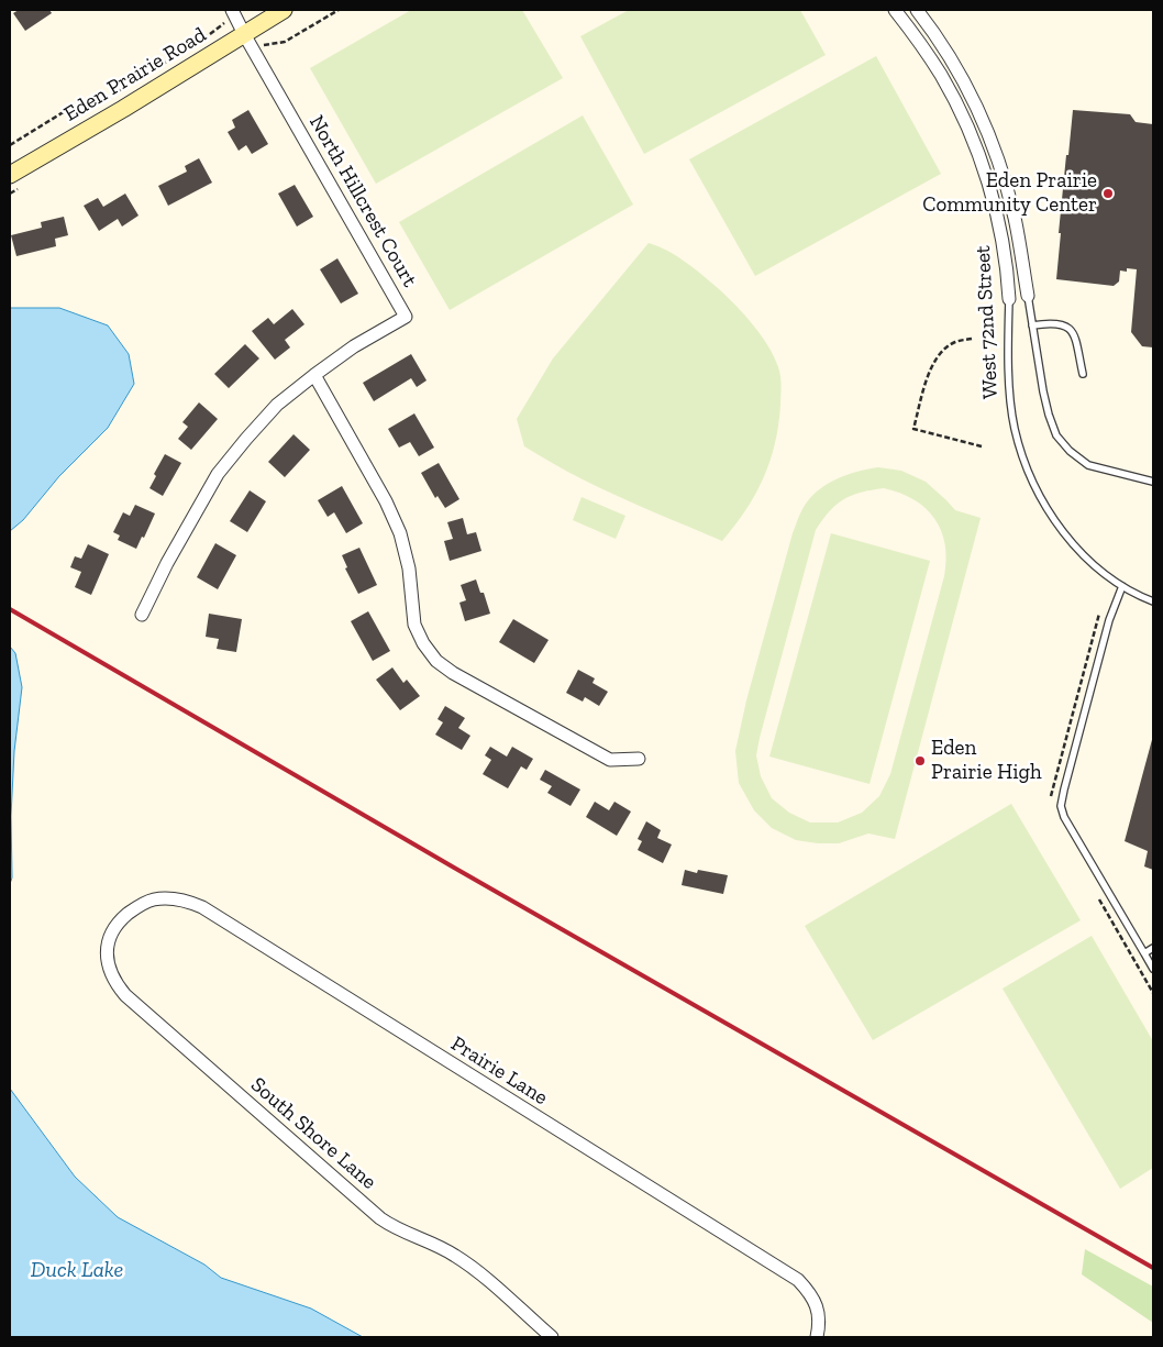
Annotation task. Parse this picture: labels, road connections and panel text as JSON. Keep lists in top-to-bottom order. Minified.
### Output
{"streets":{"main road":["Eden Prairie Road"],"street":["North Hillcrest Court","West 72nd Street","Prairie Lane","South Shore Lane"]},"crossings":[["Eden Prairie Road","North Hillcrest Court"],["Prairie Lane","South Shore Lane"]],"water":["Duck Lake"],"places":["Eden Prairie Community Center","Eden Prairie High"]}
